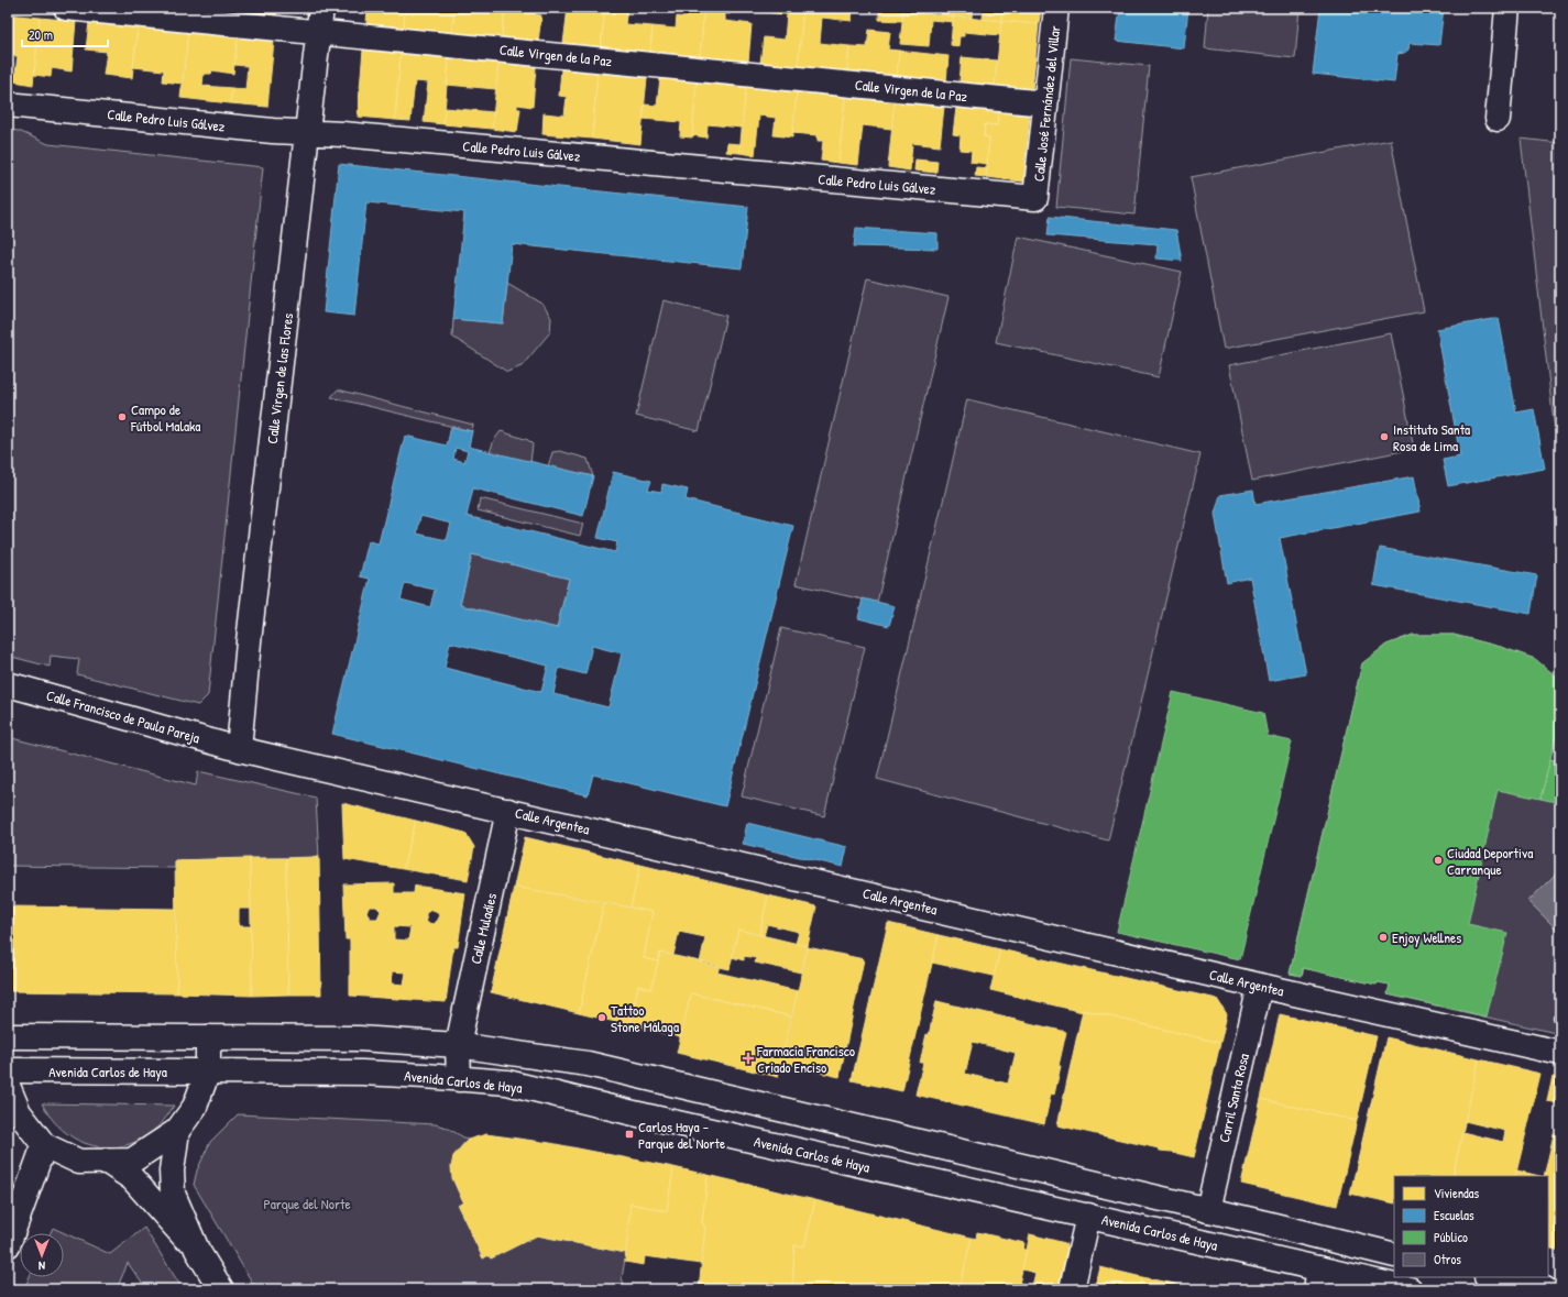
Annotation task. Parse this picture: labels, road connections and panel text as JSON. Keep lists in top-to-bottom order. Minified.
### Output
{"streets":{"street":["Calle Virgen de la Paz","Calle José Fernández del Villar","Calle Pedro Luis Gálvez","Calle Virgen de las Flores","Calle Francisco de Paula Pareja","Calle Argentea","Calle Muladíes","Avenida Carlos de Haya","Carril Santa Rosa"]},"crossings":[["Calle Virgen de la Paz","Calle José Fernández del Villar"],["Calle Virgen de la Paz","Calle Virgen de las Flores"],["Calle José Fernández del Villar","Calle Pedro Luis Gálvez"],["Calle Pedro Luis Gálvez","Calle Virgen de las Flores"],["Calle Virgen de las Flores","Calle Francisco de Paula Pareja"],["Calle Virgen de las Flores","Calle Argentea"],["Calle Francisco de Paula Pareja","Calle Argentea"],["Calle Argentea","Calle Muladíes"],["Calle Argentea","Carril Santa Rosa"],["Calle Muladíes","Avenida Carlos de Haya"]],"parks":["Parque del Norte"],"places":{"other":["Campo de Fútbol Malaka","Instituto Santa Rosa de Lima","Ciudad Deportiva Carranque","Enjoy Wellnes","Tattoo Stone Málaga"],"health":["Farmacia Francisco Criado Enciso"],"transit":["Carlos Haya - Parque del Norte"]},"legend":["Viviendas","Escuelas","Público","Otros"],"scale_bar":"20 m","north":"bottom"}
